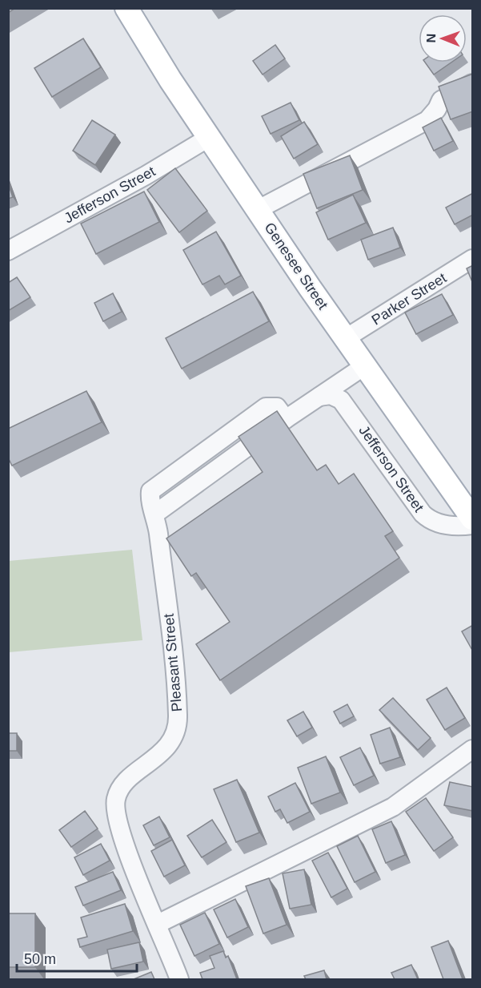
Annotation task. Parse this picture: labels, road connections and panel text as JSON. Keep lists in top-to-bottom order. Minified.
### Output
{"streets":{"main road":["Genesee Street"],"street":["Jefferson Street","Parker Street","Pleasant Street"]},"crossings":[["Jefferson Street","Genesee Street"],["Jefferson Street","Pleasant Street"],["Genesee Street","Parker Street"],["Genesee Street","Pleasant Street"]],"scale_bar":"50 m","north":"left"}
